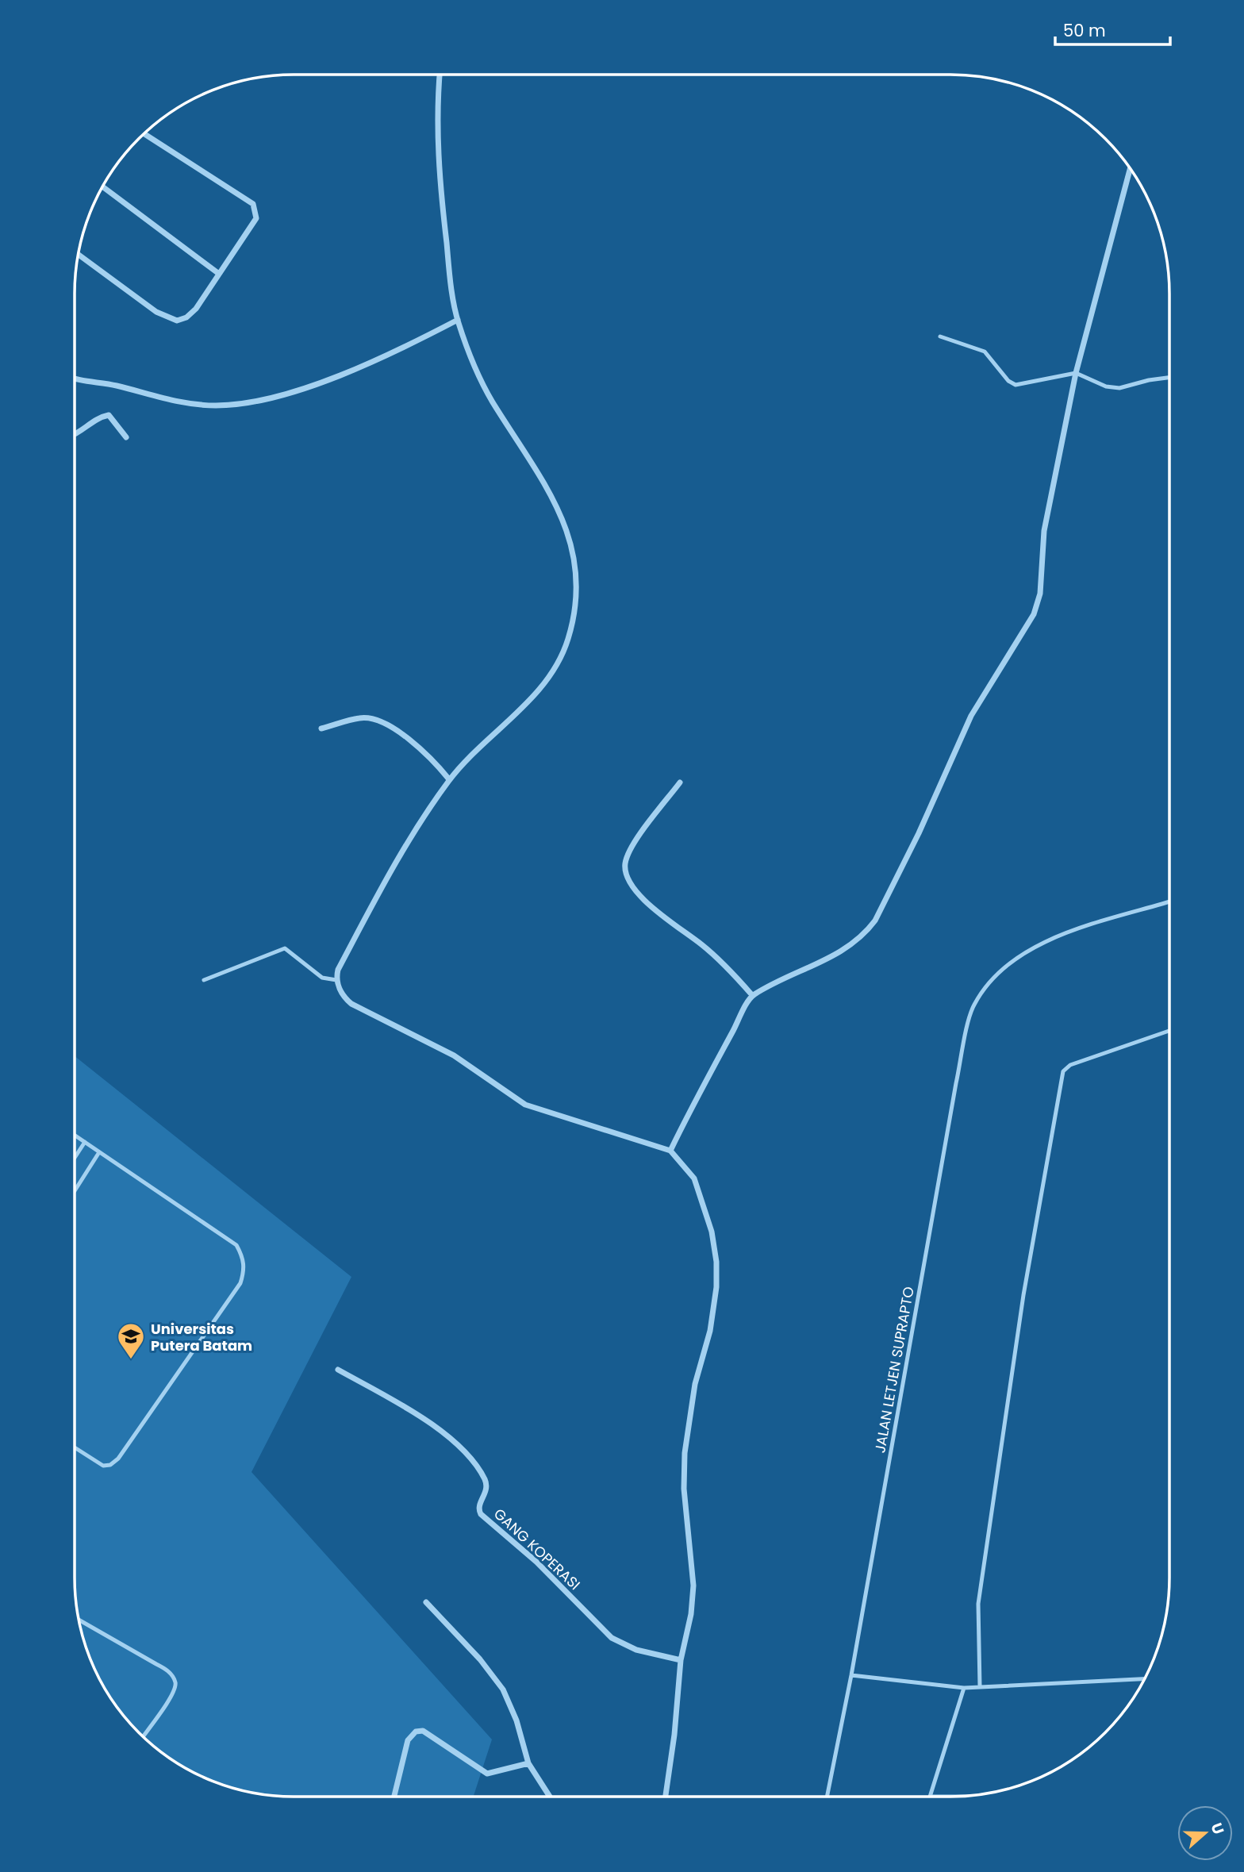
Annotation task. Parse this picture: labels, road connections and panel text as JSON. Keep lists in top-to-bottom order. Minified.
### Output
{"streets":{"street":["GANG KOPERASI"],"lane":["JALAN LETJEN SUPRAPTO"]},"places":{"school or university":["Universitas Putera Batam"]},"scale_bar":"50 m","north":"right"}
